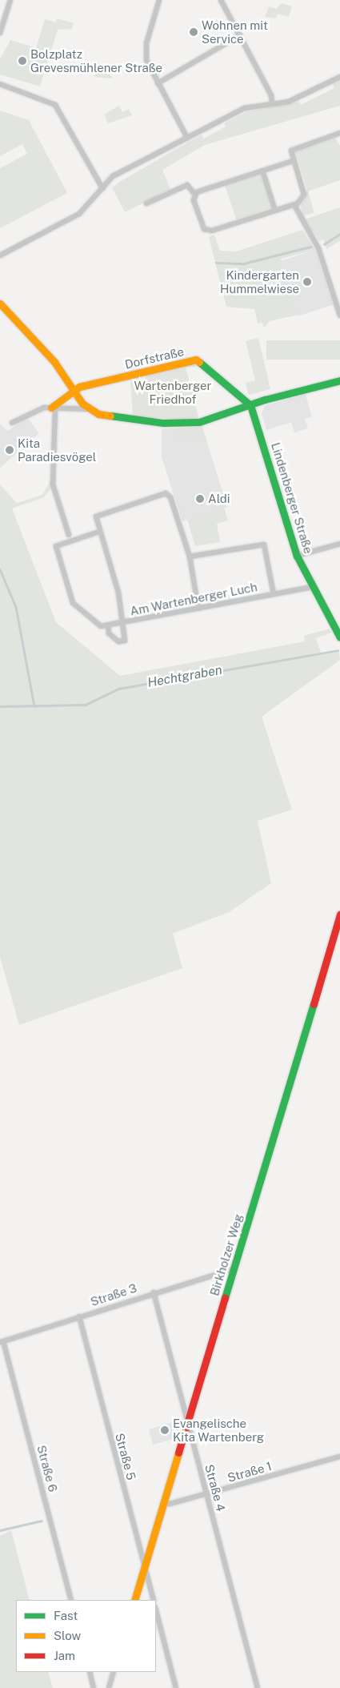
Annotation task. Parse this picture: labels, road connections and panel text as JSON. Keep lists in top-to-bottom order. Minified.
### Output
{"streets":{"street":["Dorfstraße","Lindenberger Straße","Am Wartenberger Luch","Birkholzer Weg","Straße 3","Straße 5","Straße 6","Straße 1","Straße 4"]},"crossings":[["Dorfstraße","Lindenberger Straße"],["Lindenberger Straße","Am Wartenberger Luch"],["Birkholzer Weg","Straße 3"],["Birkholzer Weg","Straße 5"],["Birkholzer Weg","Straße 1"],["Birkholzer Weg","Straße 4"],["Straße 3","Straße 5"],["Straße 3","Straße 6"],["Straße 3","Straße 4"],["Straße 1","Straße 4"]],"water":["Hechtgraben"],"parks":["Wartenberger Friedhof"],"places":["Wohnen mit Service","Bolzplatz Grevesmühlener Straße","Kindergarten Hummelwiese","Kita Paradiesvögel","Aldi","Evangelische Kita Wartenberg"],"legend":["Fast","Slow","Jam"]}
